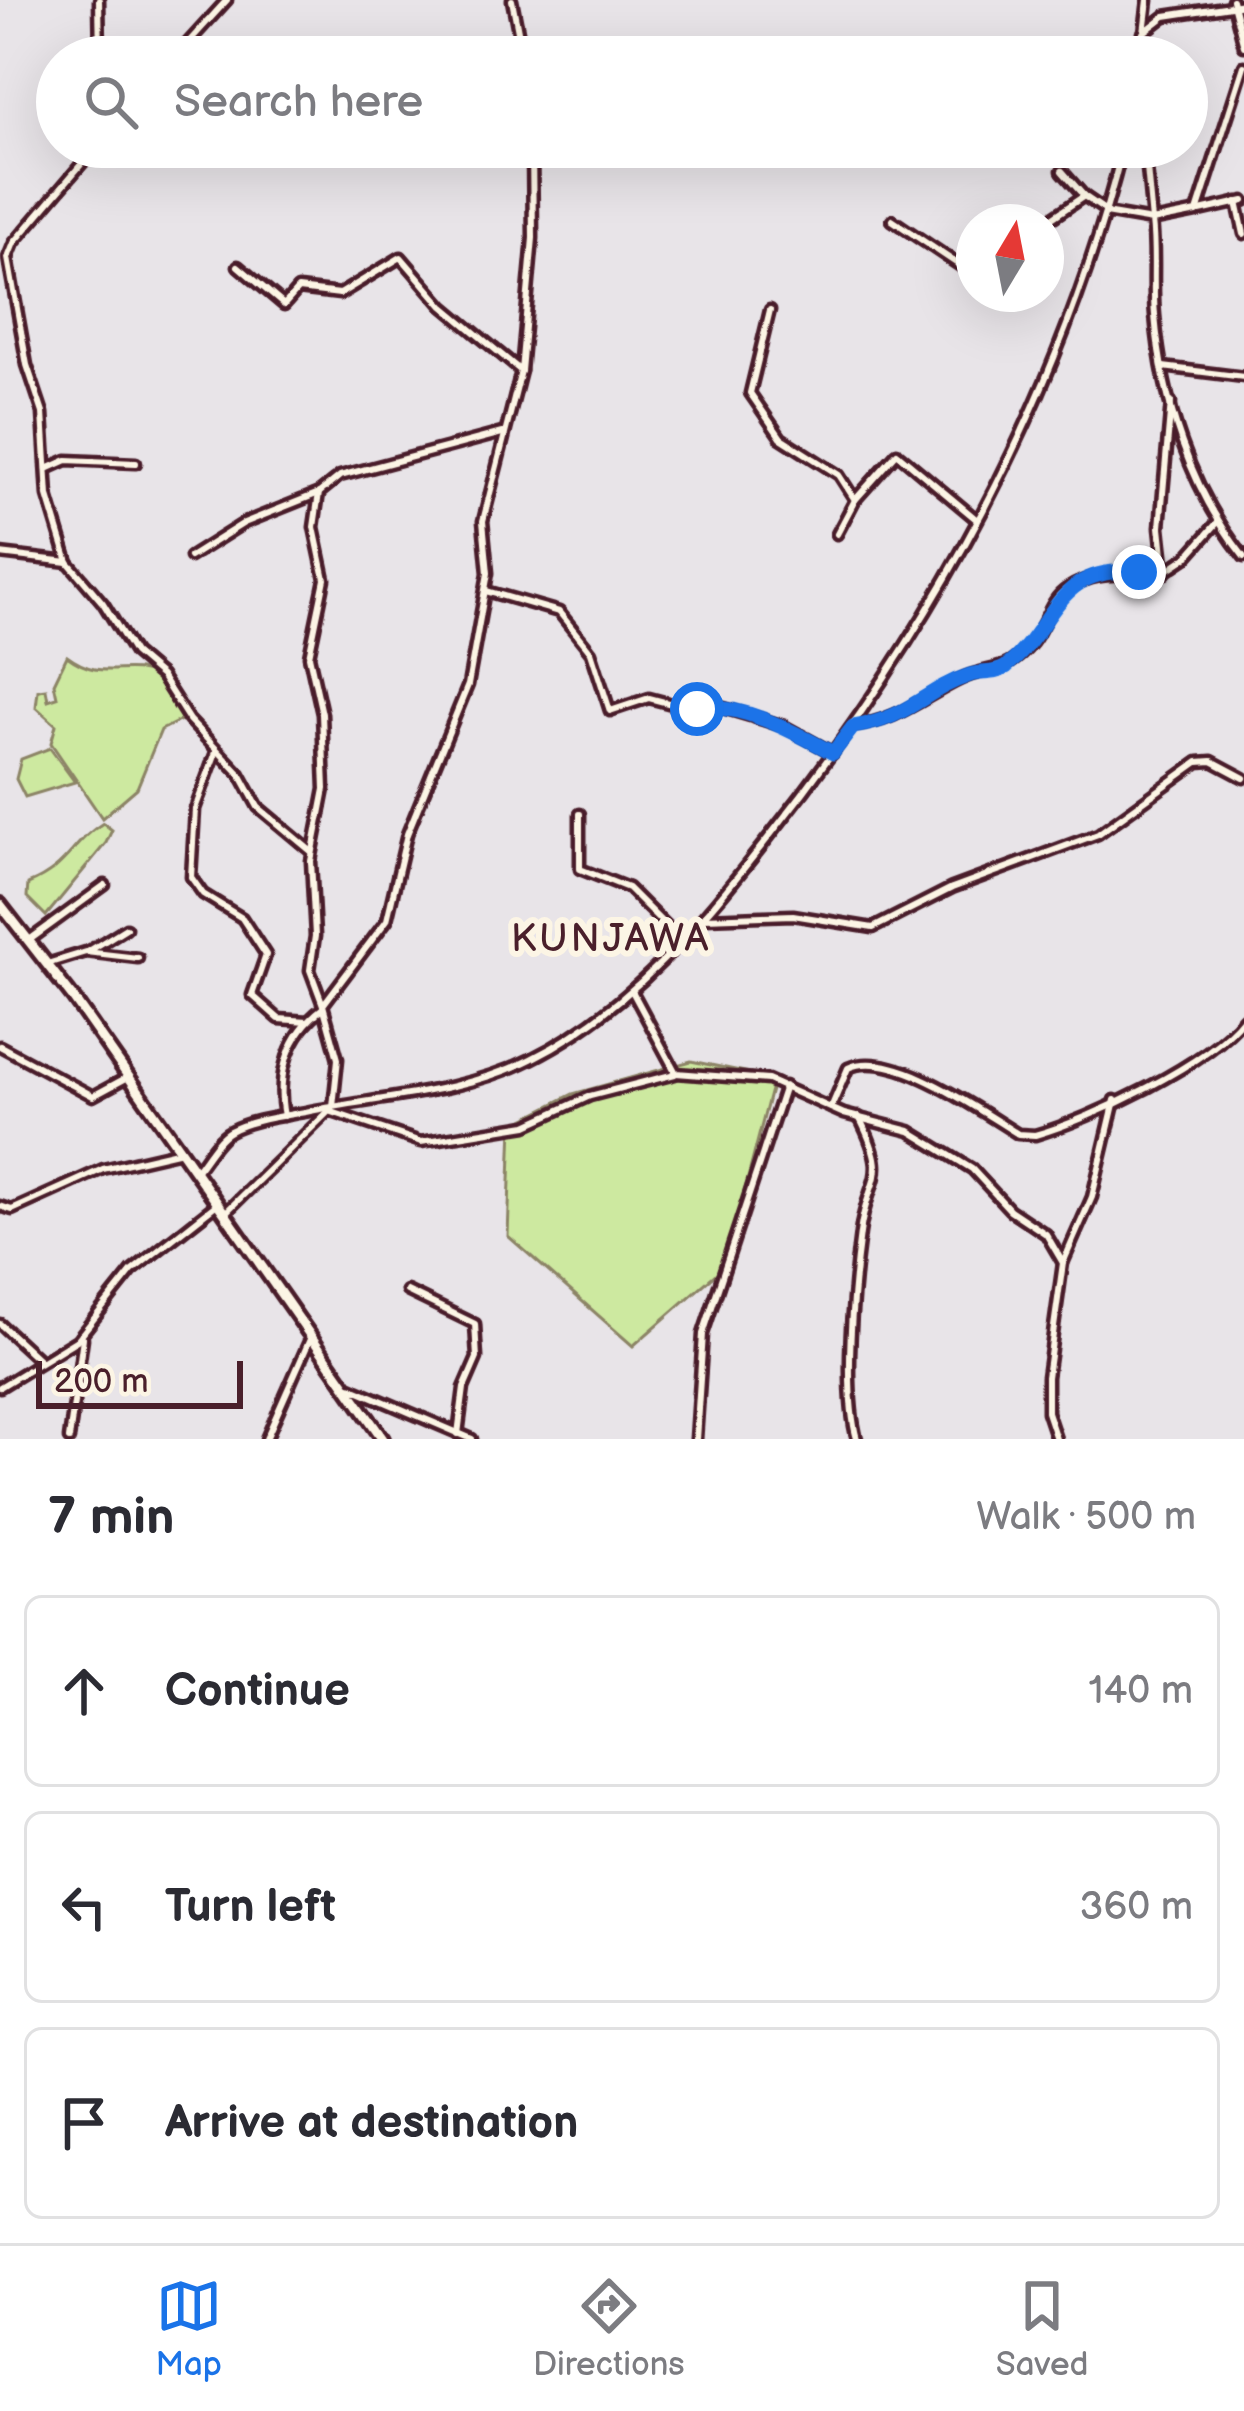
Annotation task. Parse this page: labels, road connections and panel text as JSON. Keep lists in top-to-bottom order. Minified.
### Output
{"districts":["KUNJAWA"],"scale_bar":"200 m","north":"top","page":{"search":"Search here","scale":"200 m","heading":["7 min","Walk · 500 m"],"list":[["Continue","140 m"],["Turn left","360 m"],"Arrive at destination"],"nav":["Map","Directions","Saved"]}}
